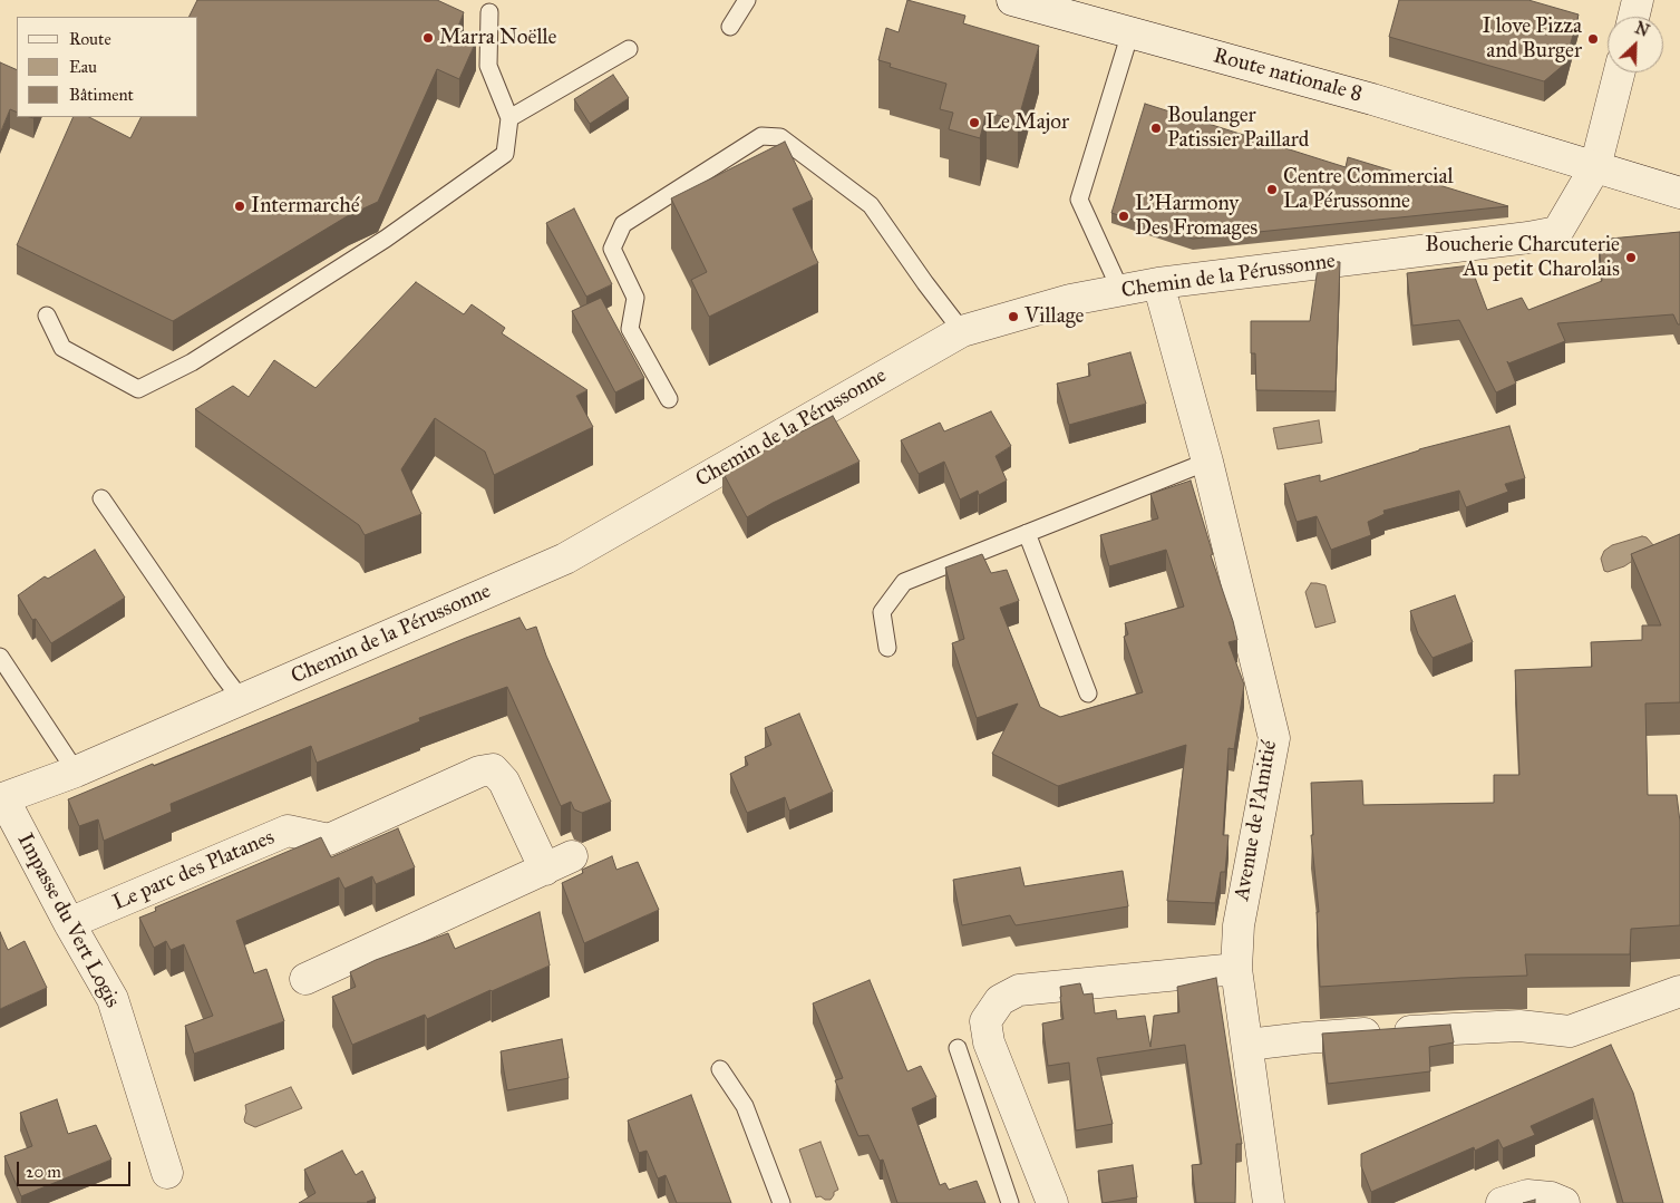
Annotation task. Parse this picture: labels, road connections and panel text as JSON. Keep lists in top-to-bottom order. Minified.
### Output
{"streets":{"street":["Route nationale 8","Chemin de la Pérussonne","Avenue de l'Amitié","Le parc des Platanes","Impasse du Vert Logis"]},"crossings":[["Route nationale 8","Chemin de la Pérussonne"],["Chemin de la Pérussonne","Avenue de l'Amitié"],["Chemin de la Pérussonne","Impasse du Vert Logis"],["Le parc des Platanes","Impasse du Vert Logis"]],"places":["Marra Noëlle","I love Pizza and Burger","Le Major","Boulanger Patissier Paillard","Centre Commercial La Pérussonne","Intermarché","L'Harmony Des Fromages","Boucherie Charcuterie Au petit Charolais","Village"],"legend":["Route","Eau","Bâtiment"],"scale_bar":"20 m","north":"top right"}
